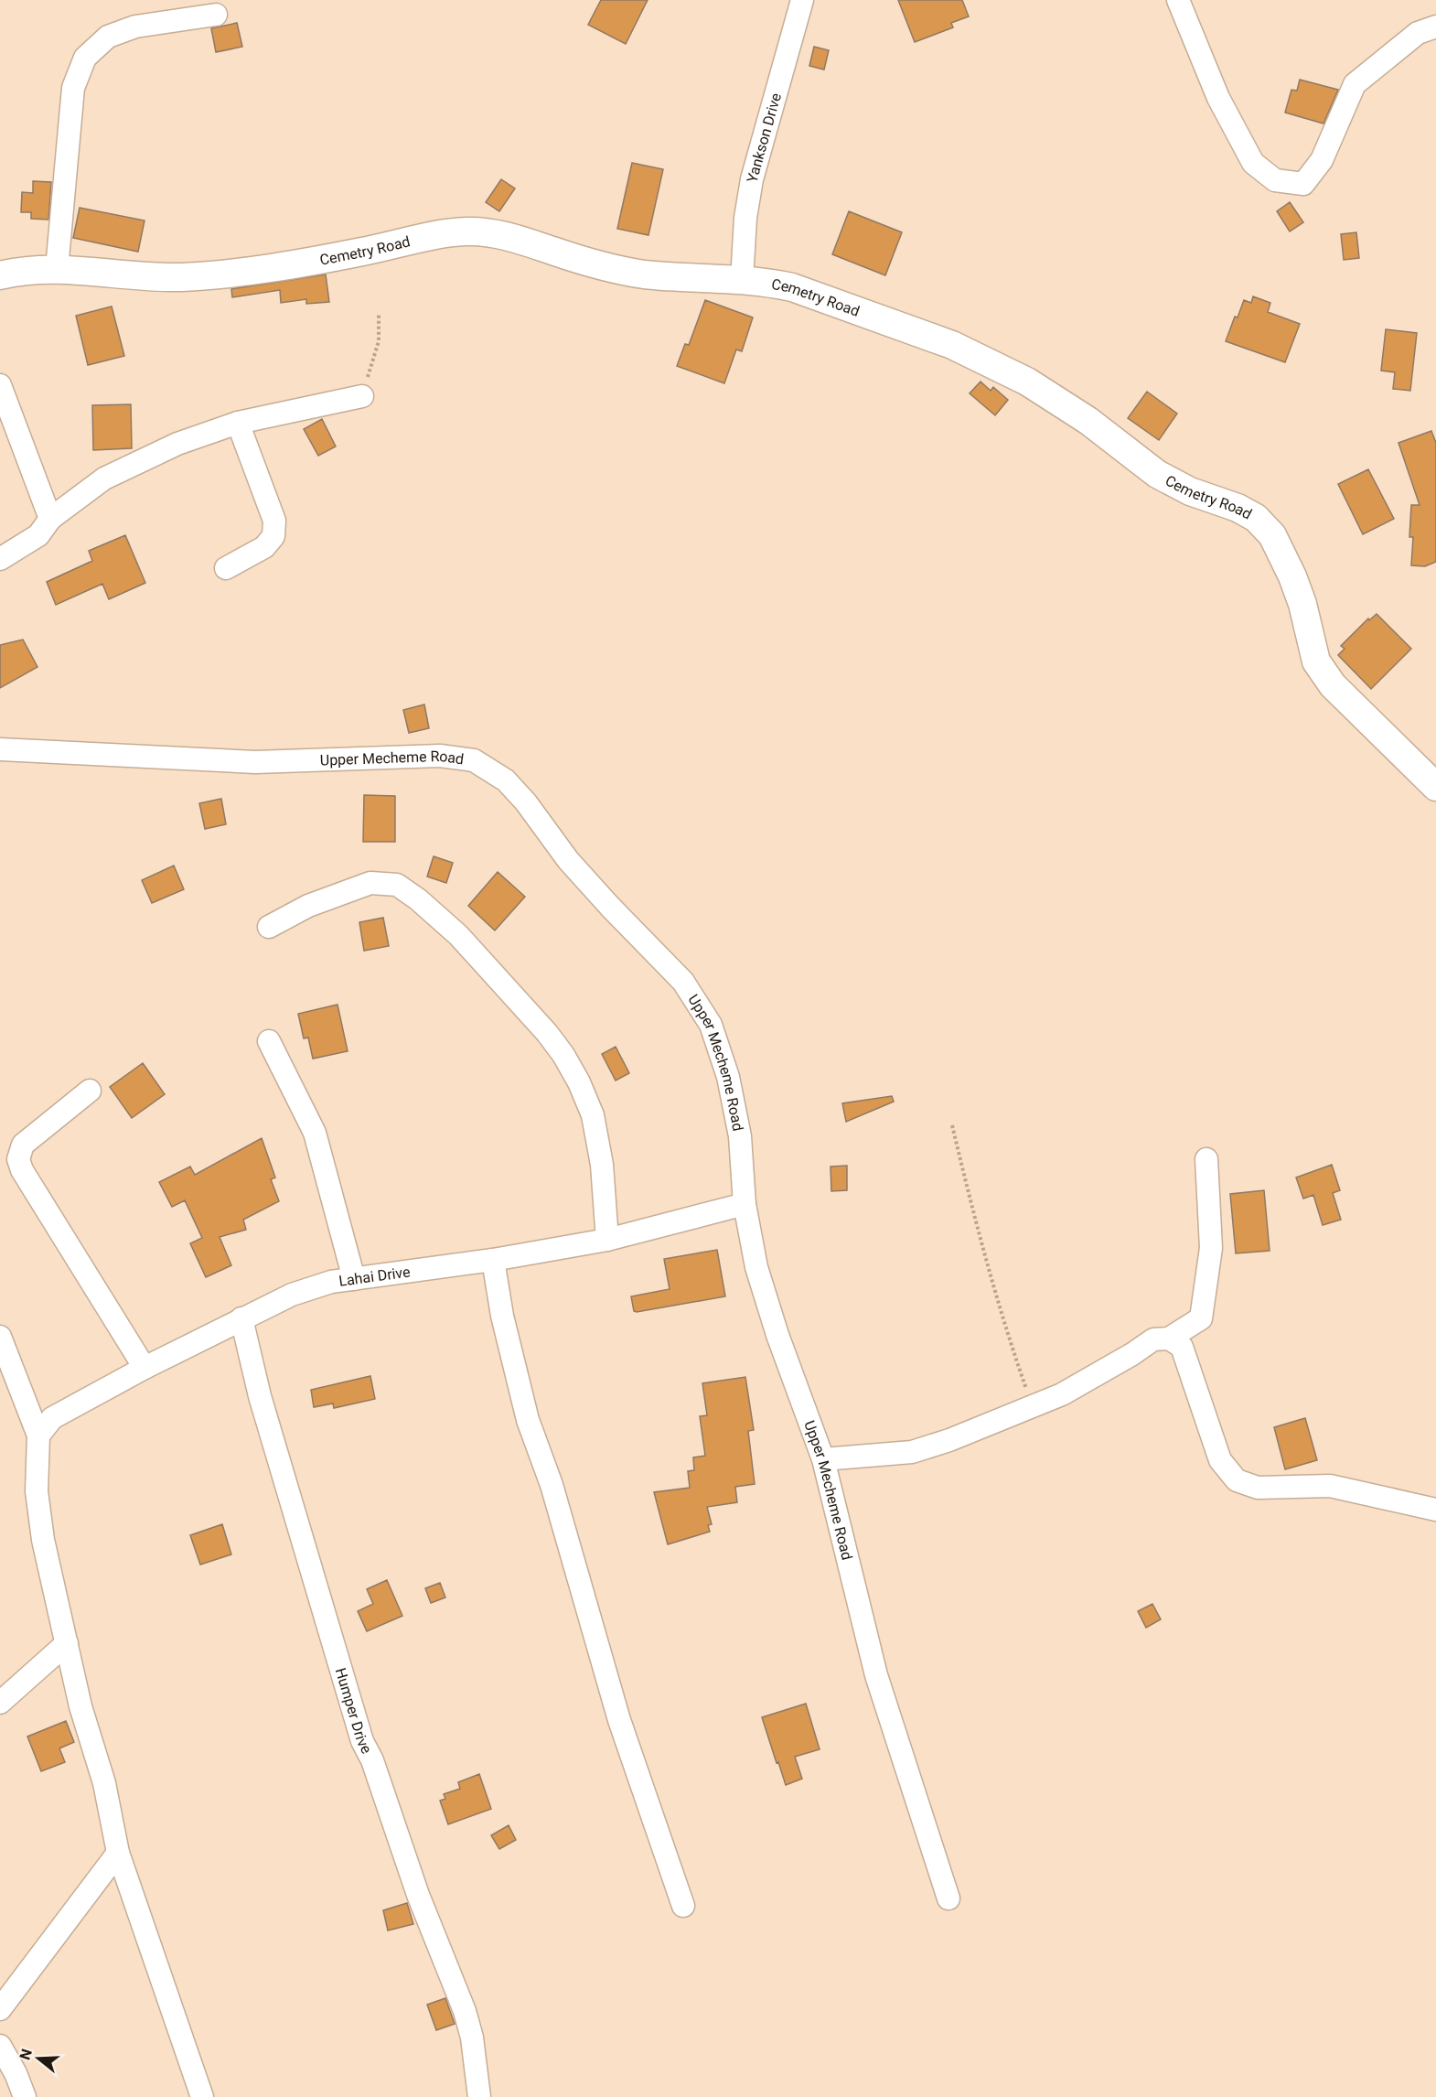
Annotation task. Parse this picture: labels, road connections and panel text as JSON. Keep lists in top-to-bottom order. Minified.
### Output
{"streets":{"street":["Yankson Drive","Cemetry Road","Upper Mecheme Road","Lahai Drive","Humper Drive"]},"crossings":[["Yankson Drive","Cemetry Road"],["Upper Mecheme Road","Lahai Drive"],["Lahai Drive","Humper Drive"]],"north":"left"}
